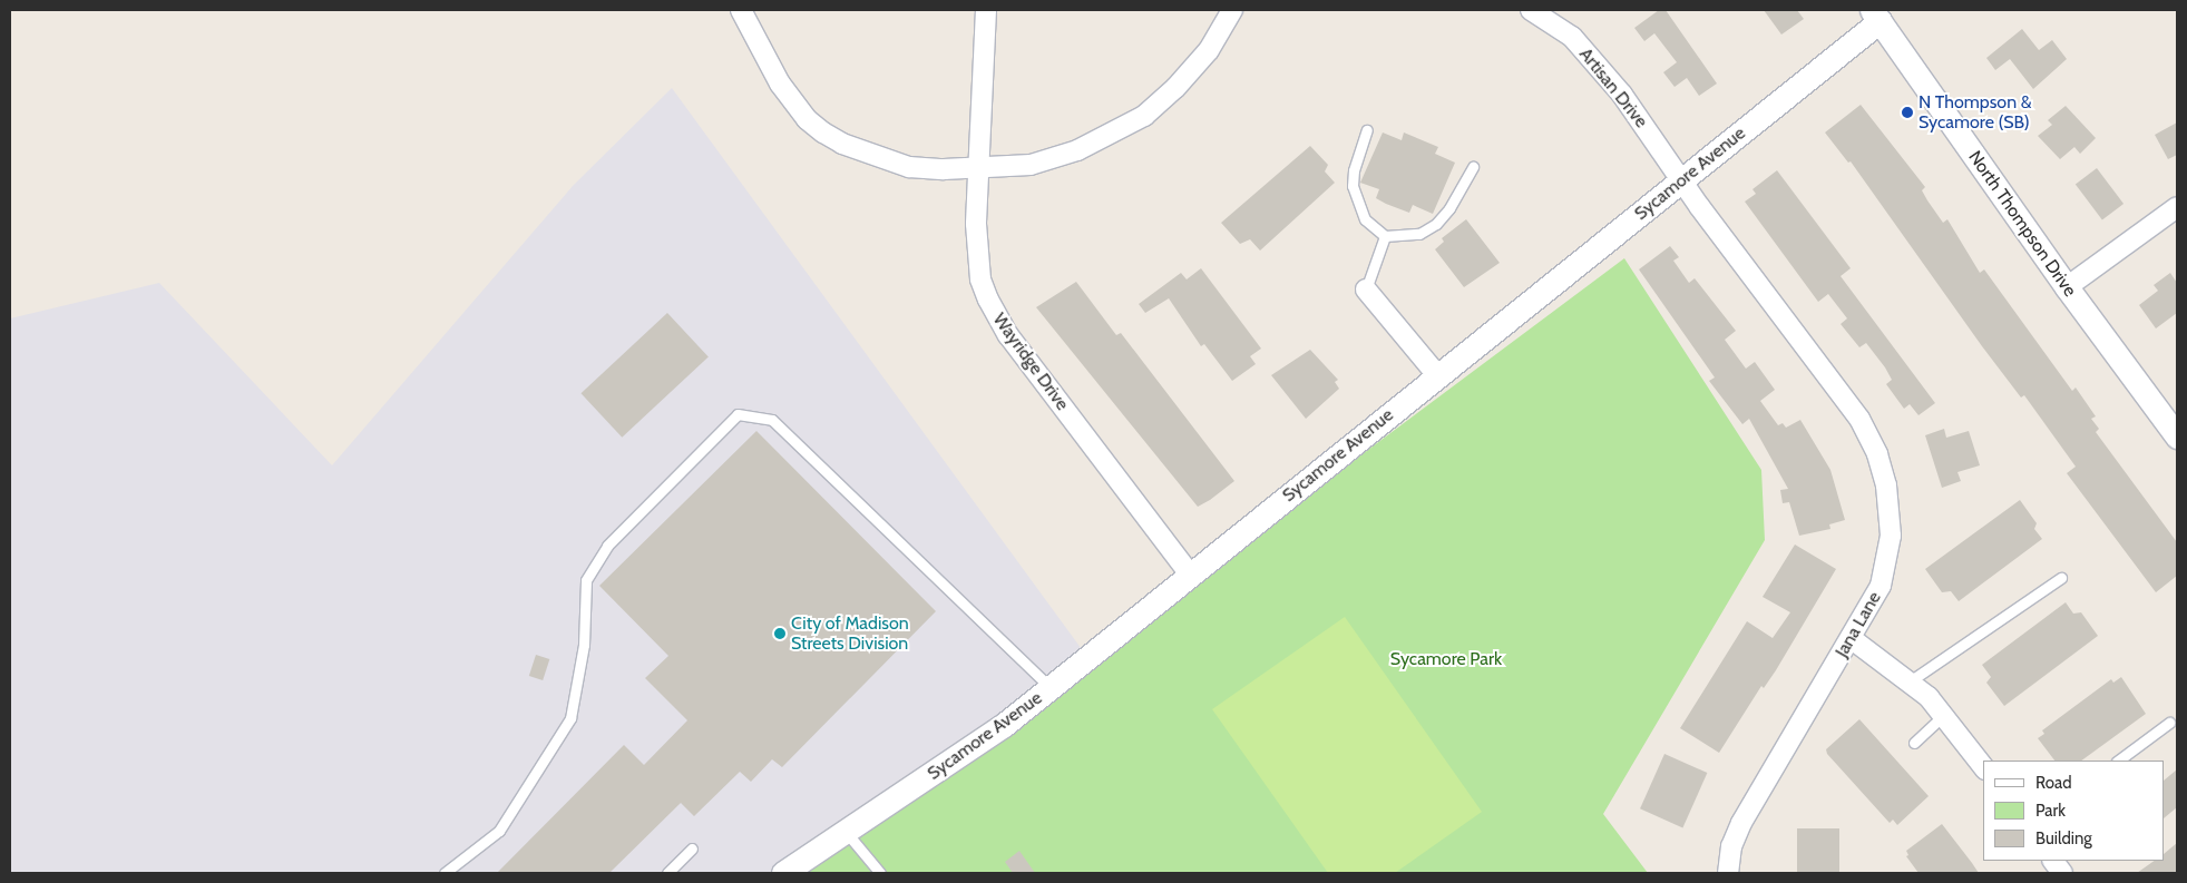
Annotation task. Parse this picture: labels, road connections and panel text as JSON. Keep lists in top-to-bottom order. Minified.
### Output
{"streets":{"street":["Artisan Drive","Sycamore Avenue","North Thompson Drive","Wayridge Drive","Jana Lane"]},"crossings":[["Artisan Drive","Sycamore Avenue"],["Artisan Drive","Jana Lane"],["Sycamore Avenue","North Thompson Drive"],["Sycamore Avenue","Wayridge Drive"],["Sycamore Avenue","Jana Lane"]],"parks":["Sycamore Park"],"places":["N Thompson & Sycamore (SB)","City of Madison Streets Division"],"legend":["Road","Park","Building"]}
